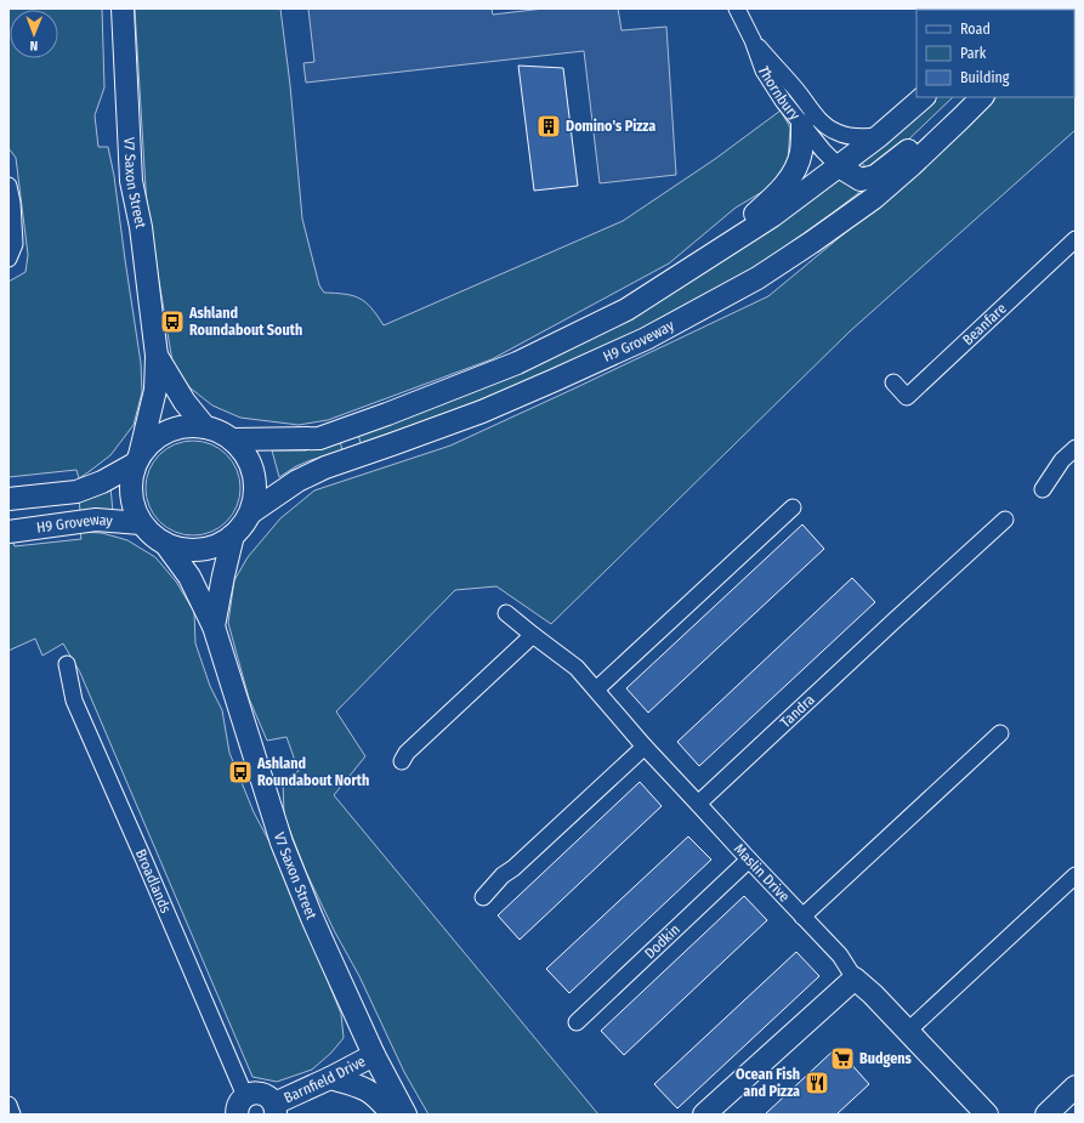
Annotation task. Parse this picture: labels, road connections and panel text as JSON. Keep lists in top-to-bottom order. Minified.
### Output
{"streets":{"street":["Thornbury","V7 Saxon Street","Beanfare","H9 Groveway","Tandra","Maslin Drive","Broadlands","Dodkin","Barnfield Drive"]},"crossings":[["V7 Saxon Street","H9 Groveway"],["V7 Saxon Street","Barnfield Drive"],["Tandra","Maslin Drive"],["Maslin Drive","Dodkin"]],"places":{"building":["Domino's Pizza"],"bus stop":["Ashland Roundabout South","Ashland Roundabout North"],"supermarket":["Budgens"],"restaurant":["Ocean Fish and Pizza"]},"legend":["Road","Park","Building"],"north":"bottom"}
